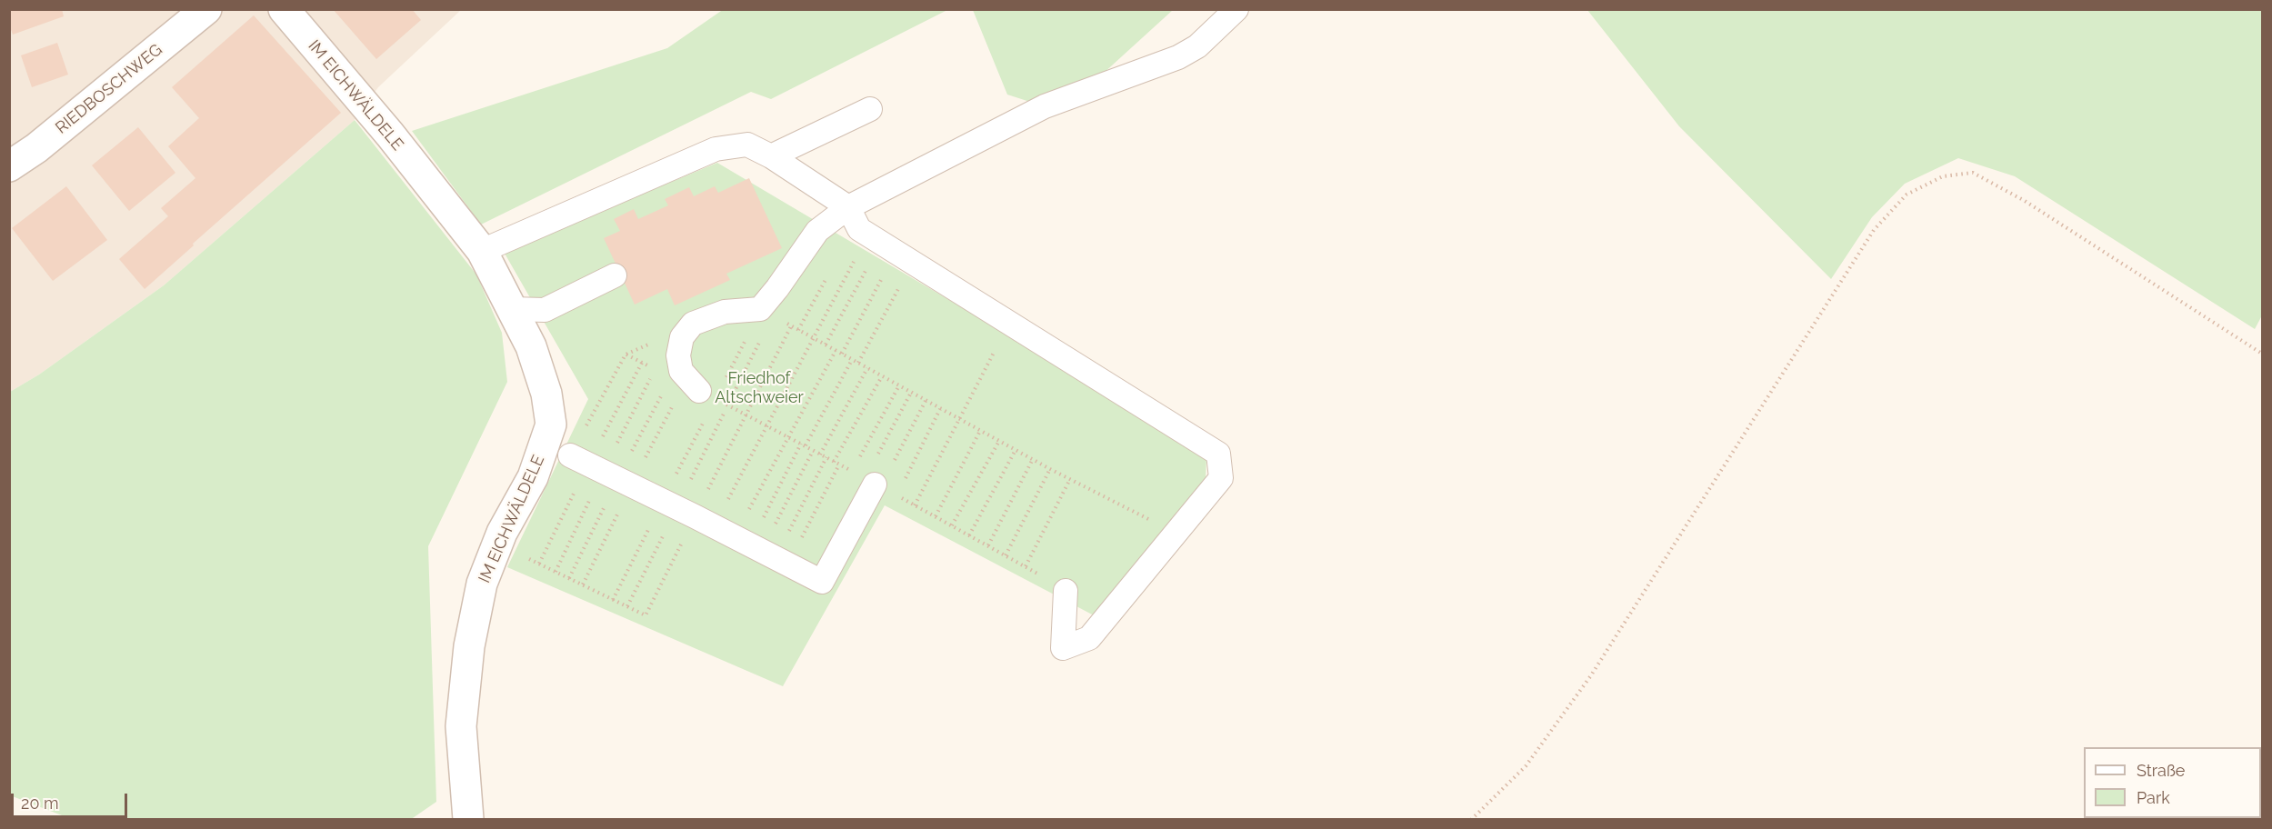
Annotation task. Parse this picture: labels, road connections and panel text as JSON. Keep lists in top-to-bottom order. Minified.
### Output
{"streets":{"street":["RIEDBOSCHWEG","IM EICHWÄLDELE"]},"parks":["Friedhof Altschweier"],"legend":["Straße","Park"],"scale_bar":"20 m"}
